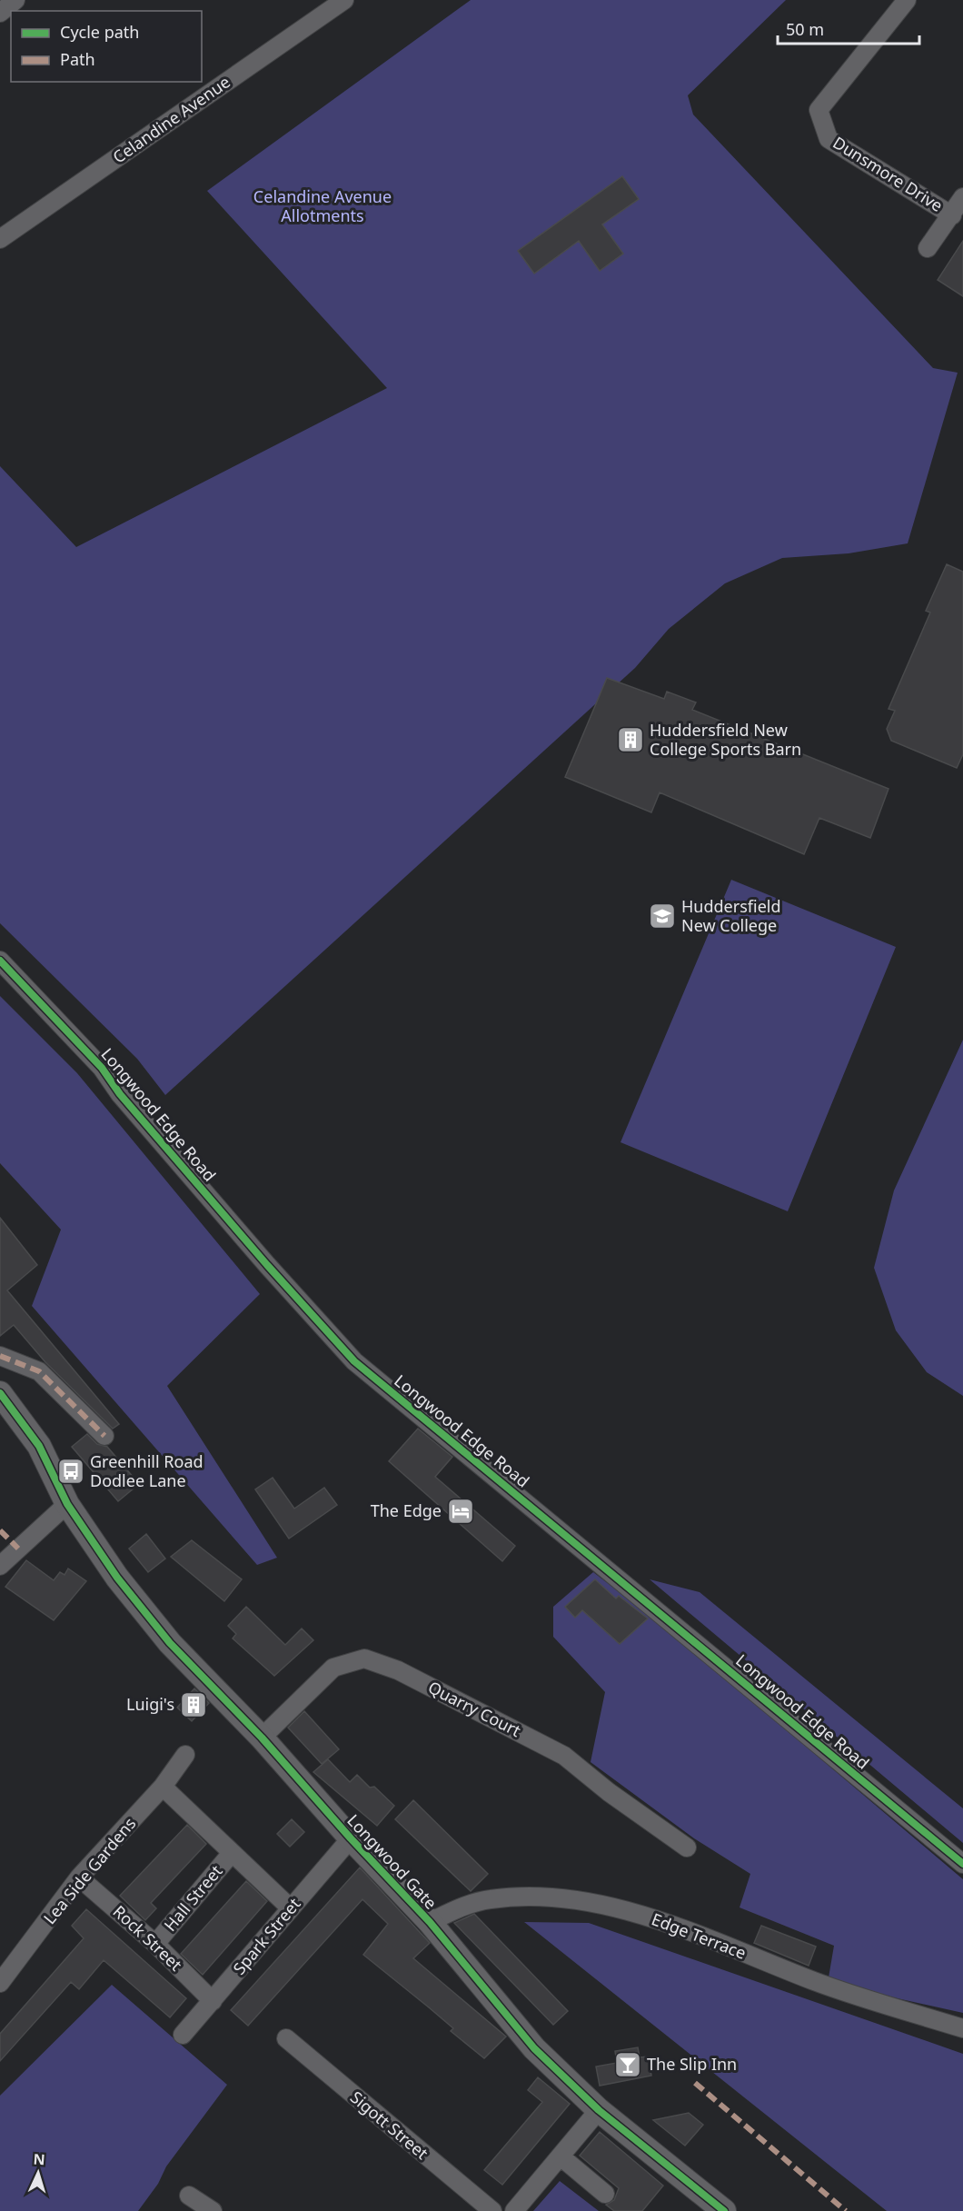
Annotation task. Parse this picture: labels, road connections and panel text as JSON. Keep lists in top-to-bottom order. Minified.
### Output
{"streets":{"street":["Celandine Avenue","Dunsmore Drive","Longwood Edge Road","Quarry Court","Longwood Gate","Lea Side Gardens","Hall Street","Spark Street","Edge Terrace","Rock Street","Sigott Street"]},"crossings":[["Quarry Court","Longwood Gate"],["Longwood Gate","Spark Street"],["Longwood Gate","Edge Terrace"],["Lea Side Gardens","Rock Street"],["Hall Street","Rock Street"],["Spark Street","Rock Street"]],"parks":["Celandine Avenue Allotments"],"places":{"building":["Huddersfield New College Sports Barn","Luigi's"],"school or university":["Huddersfield New College"],"bus stop":["Greenhill Road Dodlee Lane"],"hotel":["The Edge"],"bar":["The Slip Inn"]},"legend":["Cycle path","Path"],"scale_bar":"50 m","north":"top"}
